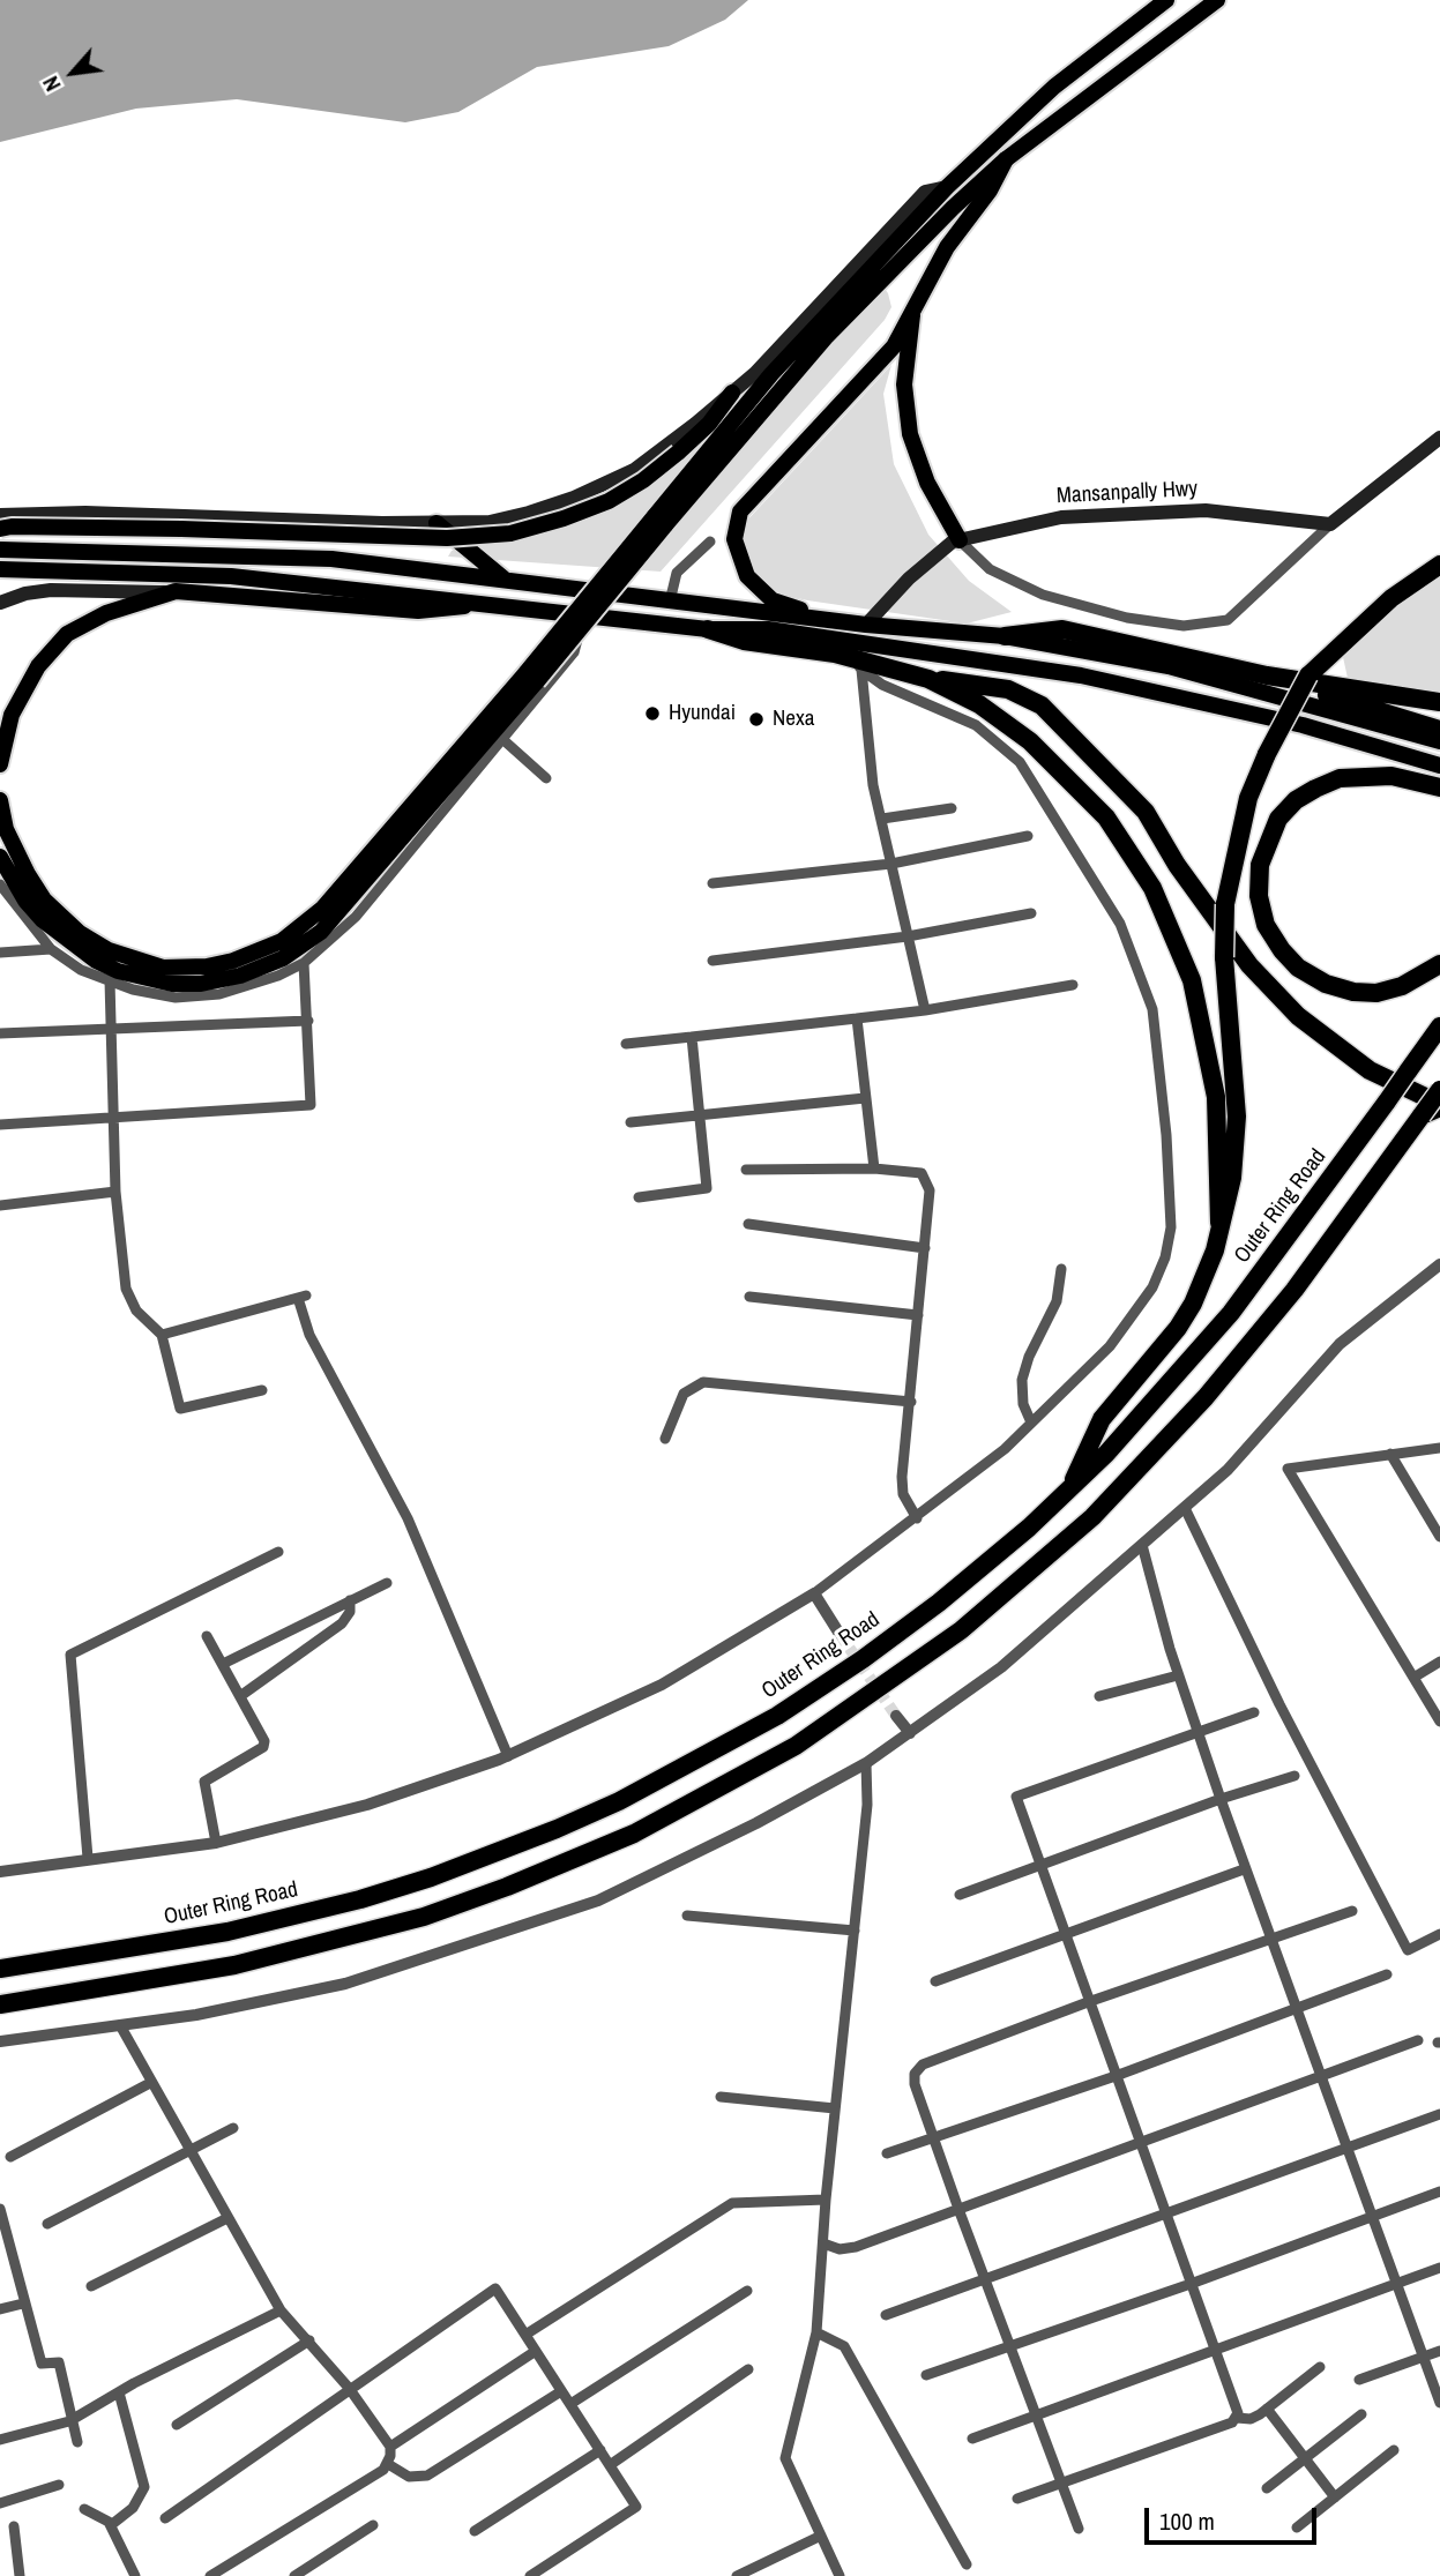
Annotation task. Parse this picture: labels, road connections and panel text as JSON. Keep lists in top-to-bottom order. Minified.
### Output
{"streets":{"highway":["Outer Ring Road"],"main road":["Mansanpally Hwy"]},"places":["Hyundai","Nexa"],"scale_bar":"100 m","north":"bottom left"}
